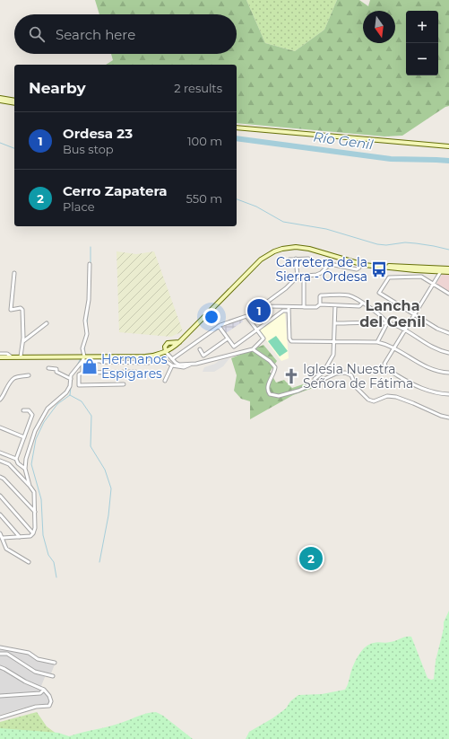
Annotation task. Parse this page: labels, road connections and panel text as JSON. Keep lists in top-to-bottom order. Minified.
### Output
{"districts":["Lancha del Genil"],"water":["Río Genil"],"places":{"bus stop":["Carretera de la Sierra - Ordesa"],"shop":["Hermanos Espigares"],"church":["Iglesia Nuestra Señora de Fátima"]},"north":"bottom","page":{"map_buttons":["+","−"],"search":"Search here","heading":["Nearby","2 results"],"list":[{"mark":"1","name":"Ordesa 23","note":"Bus stop","value":"100 m"},{"mark":"2","name":"Cerro Zapatera","note":"Place","value":"550 m"}],"pins":["1","2"]}}
